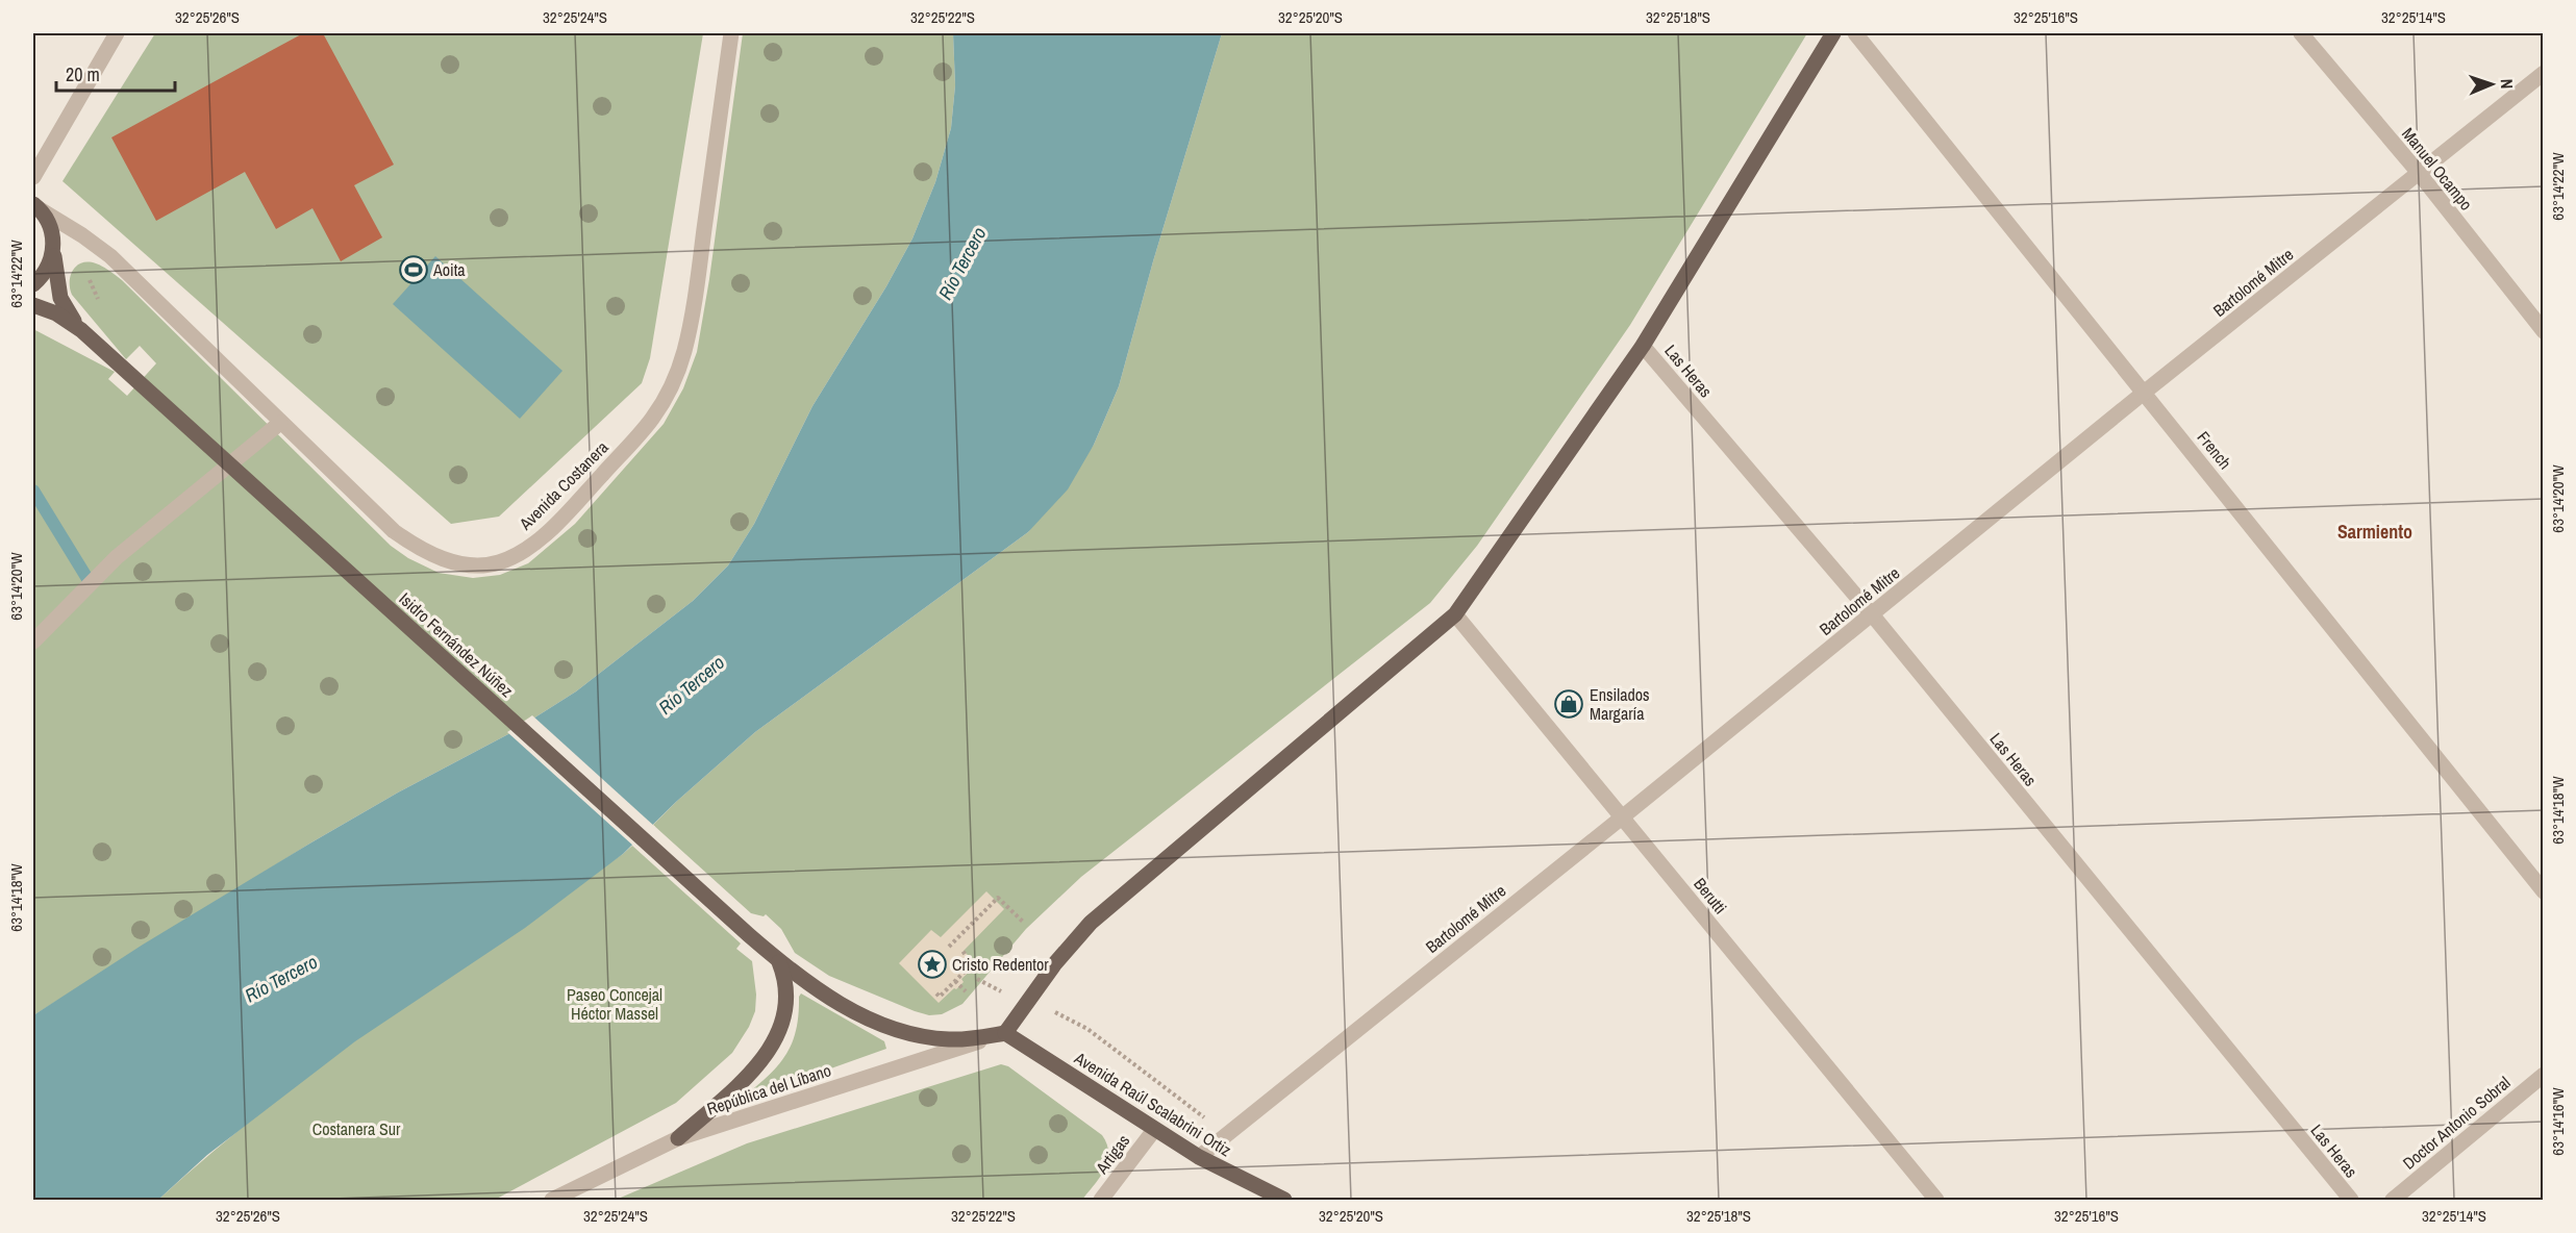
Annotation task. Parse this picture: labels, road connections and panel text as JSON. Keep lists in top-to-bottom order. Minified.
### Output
{"streets":{"main road":["Isidro Fernández Núñez","Avenida Raúl Scalabrini Ortiz"],"street":["Manuel Ocampo","Bartolomé Mitre","Las Heras","French","Avenida Costanera","Berutti","República del Líbano","Doctor Antonio Sobral","Artigas"]},"crossings":[["Manuel Ocampo","Bartolomé Mitre"],["Bartolomé Mitre","Las Heras"],["Bartolomé Mitre","French"],["Bartolomé Mitre","Berutti"],["Bartolomé Mitre","Avenida Raúl Scalabrini Ortiz"],["República del Líbano","Avenida Raúl Scalabrini Ortiz"],["Avenida Raúl Scalabrini Ortiz","Artigas"]],"districts":["Sarmiento"],"water":["Río Tercero"],"parks":["Paseo Concejal Héctor Massel","Costanera Sur"],"places":{"sports":["Aoita"],"shop":["Ensilados Margaría"],"place":["Cristo Redentor"]},"scale_bar":"20 m","north":"right","coordinates":["32°25'26\"S","32°25'24\"S","32°25'22\"S","32°25'20\"S","32°25'18\"S","32°25'16\"S","32°25'14\"S","63°14'22\"W","63°14'20\"W","63°14'18\"W","63°14'16\"W"]}
